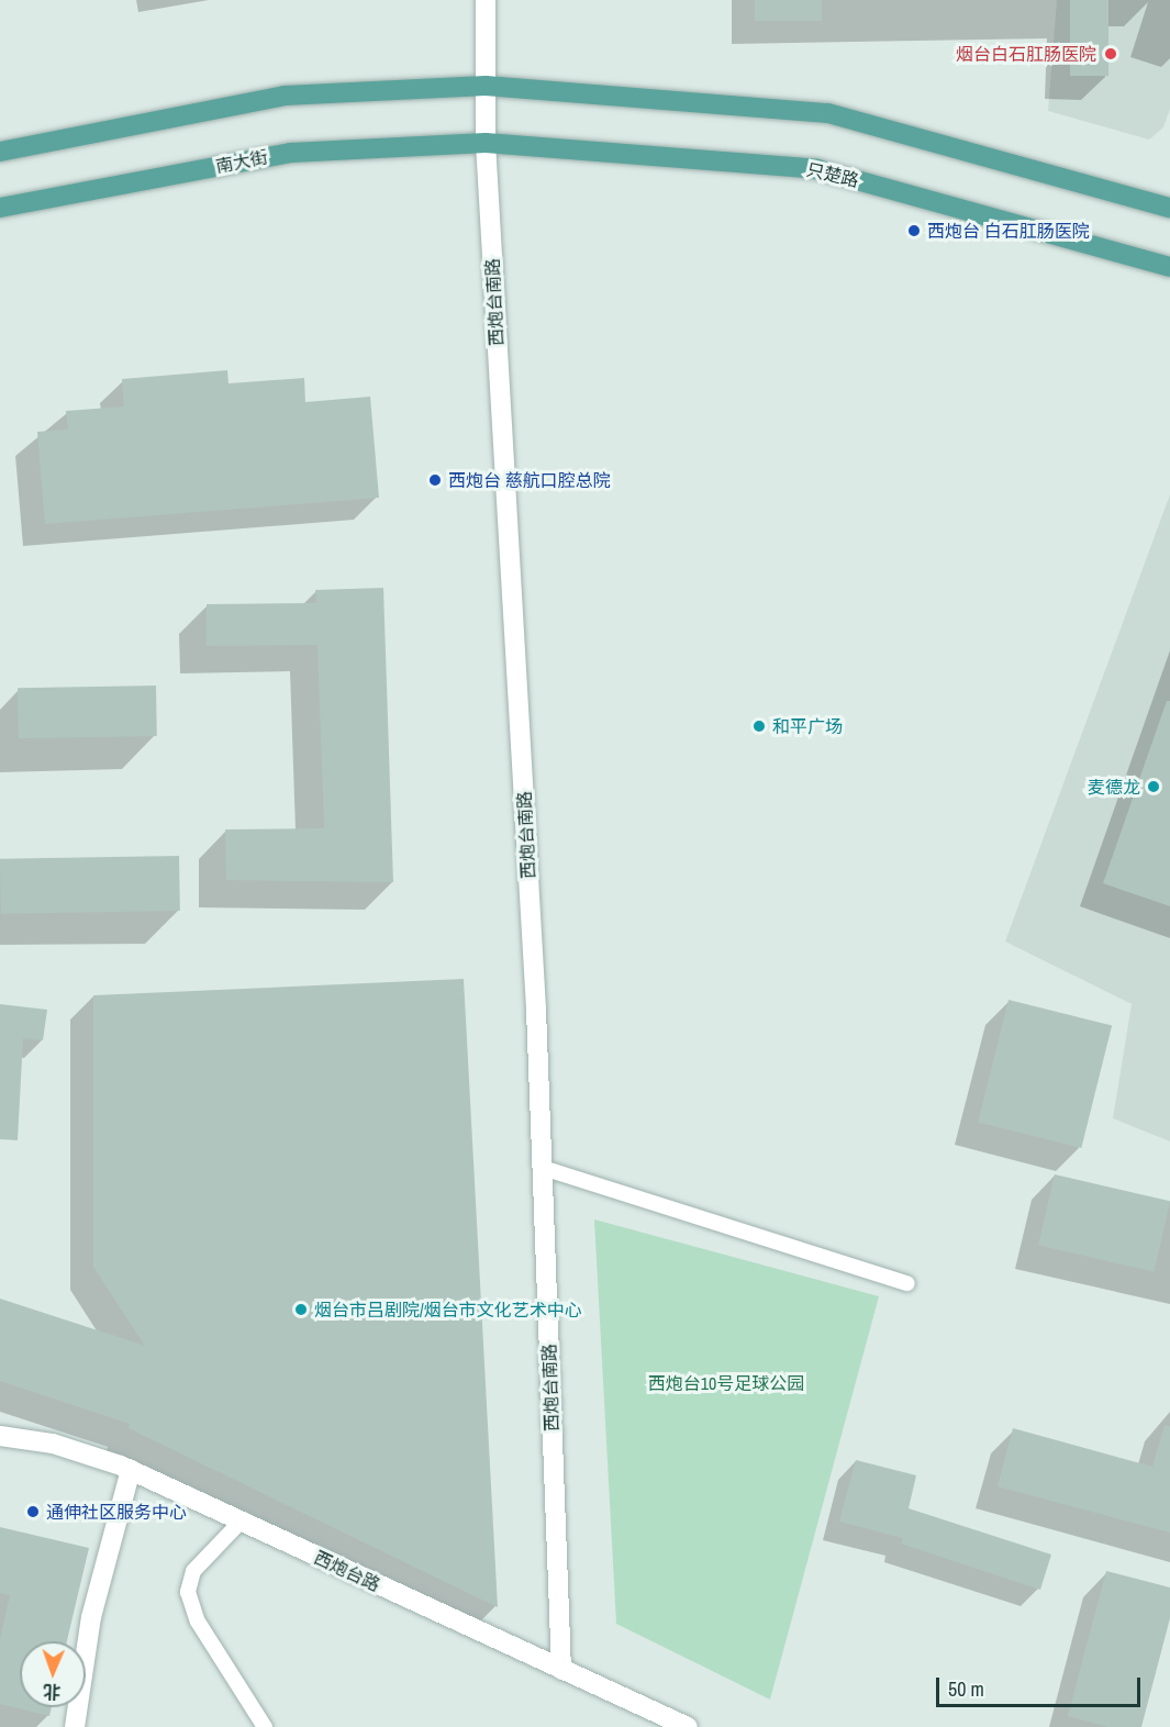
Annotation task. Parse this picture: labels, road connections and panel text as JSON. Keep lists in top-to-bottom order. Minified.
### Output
{"streets":{"main road":["南大街","只楚路"],"street":["西炮台南路","西炮台路"]},"crossings":[["南大街","只楚路"],["南大街","西炮台南路"],["只楚路","西炮台南路"],["西炮台南路","西炮台路"]],"parks":["西炮台10号足球公园"],"places":["烟台白石肛肠医院","西炮台 白石肛肠医院","西炮台 慈航口腔总院","和平广场","麦德龙","烟台市吕剧院/烟台市文化艺术中心","通伸社区服务中心"],"scale_bar":"50 m","north":"bottom"}
